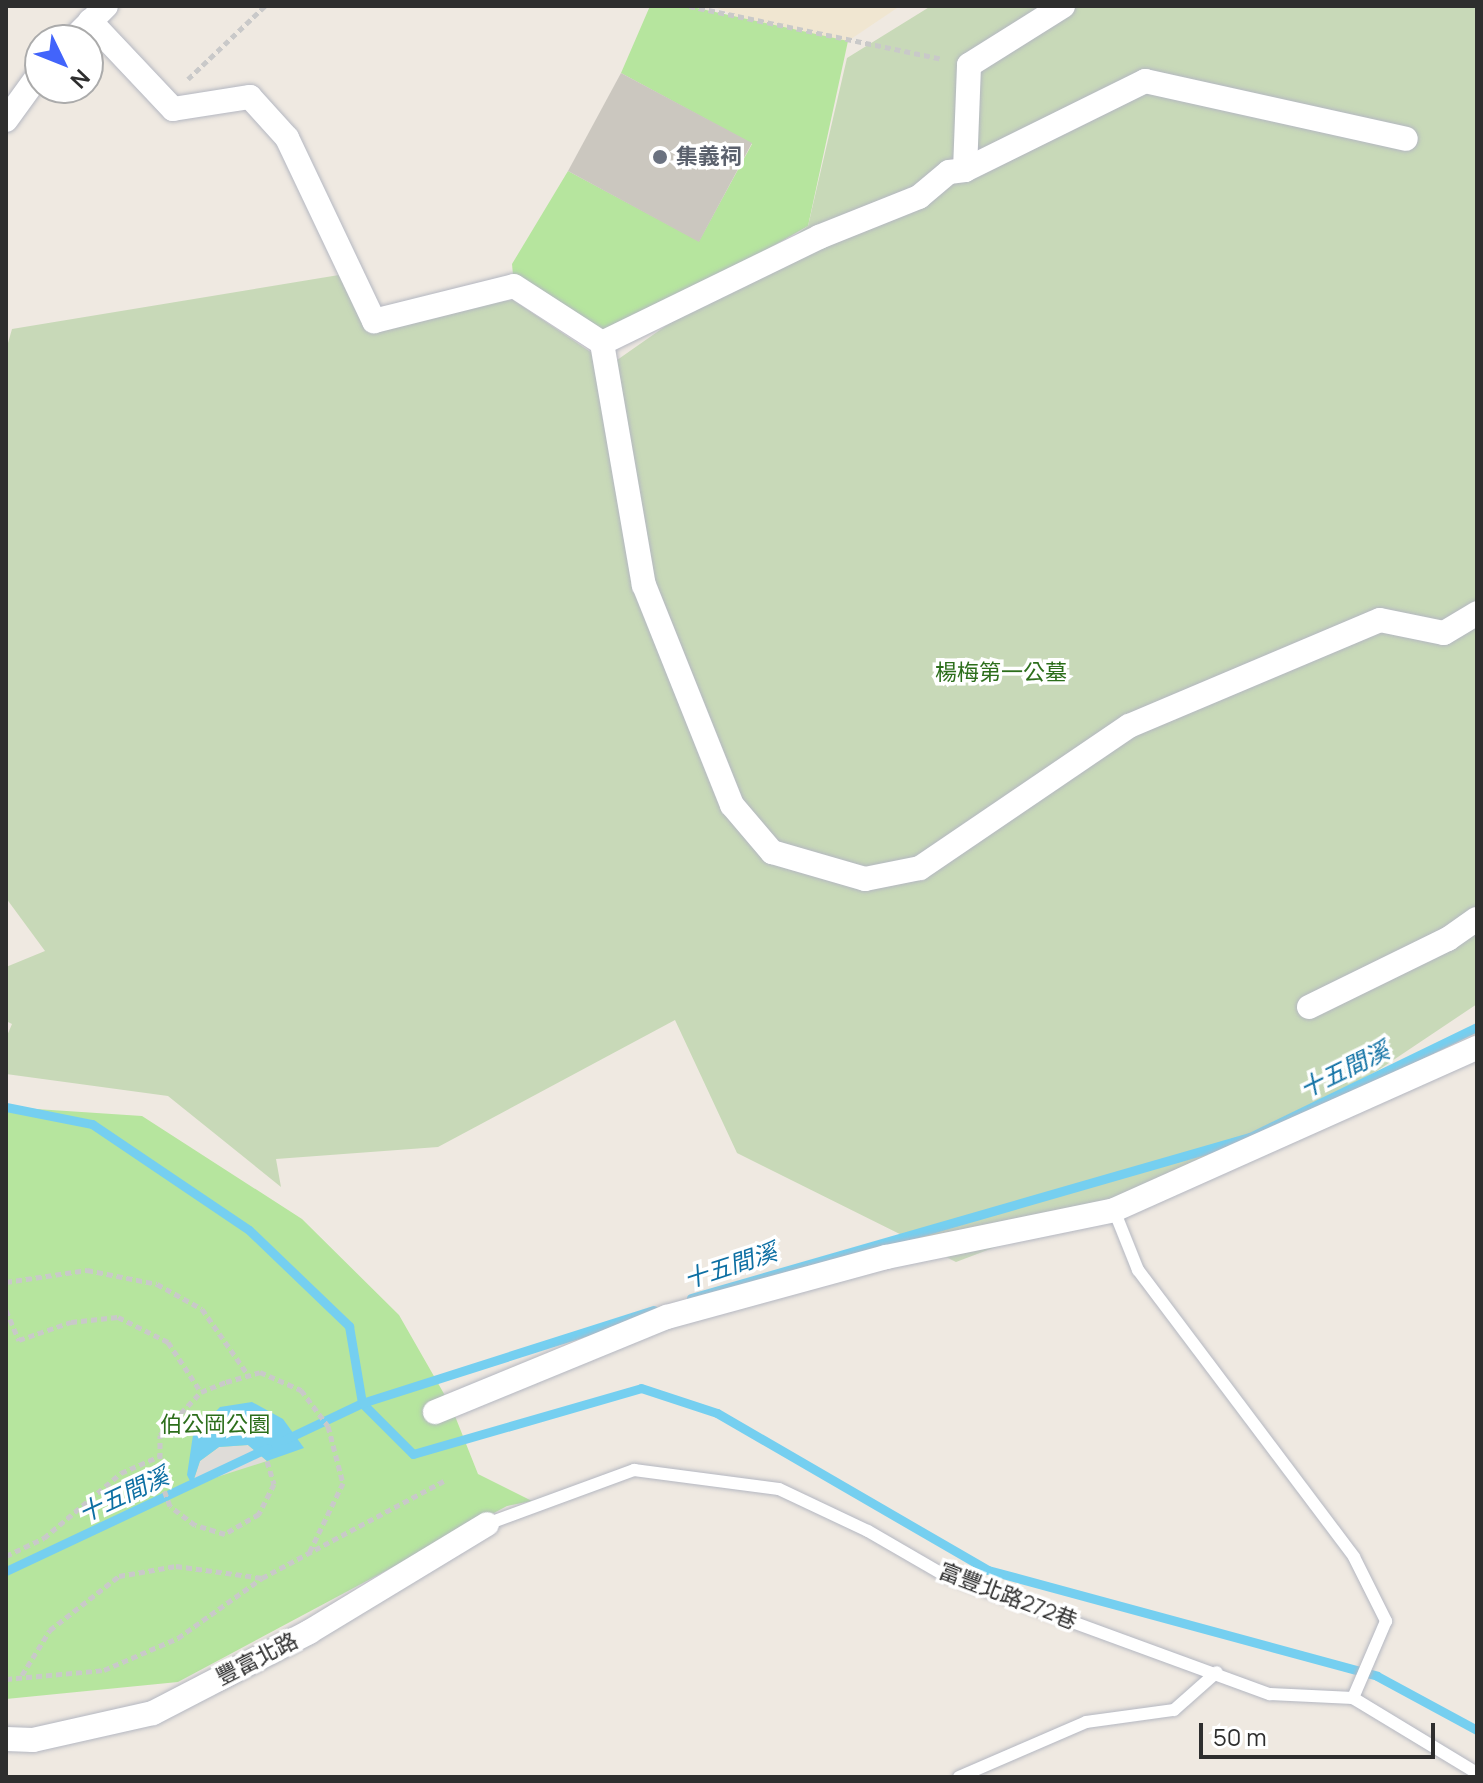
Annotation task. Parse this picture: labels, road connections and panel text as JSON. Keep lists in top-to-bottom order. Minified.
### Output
{"streets":{"street":["豐富北路"],"lane":["富豐北路272巷"]},"crossings":[["富豐北路272巷","豐富北路"]],"water":["十五間溪"],"parks":["楊梅第一公墓","伯公岡公園"],"places":["集義祠"],"scale_bar":"50 m","north":"bottom right"}
